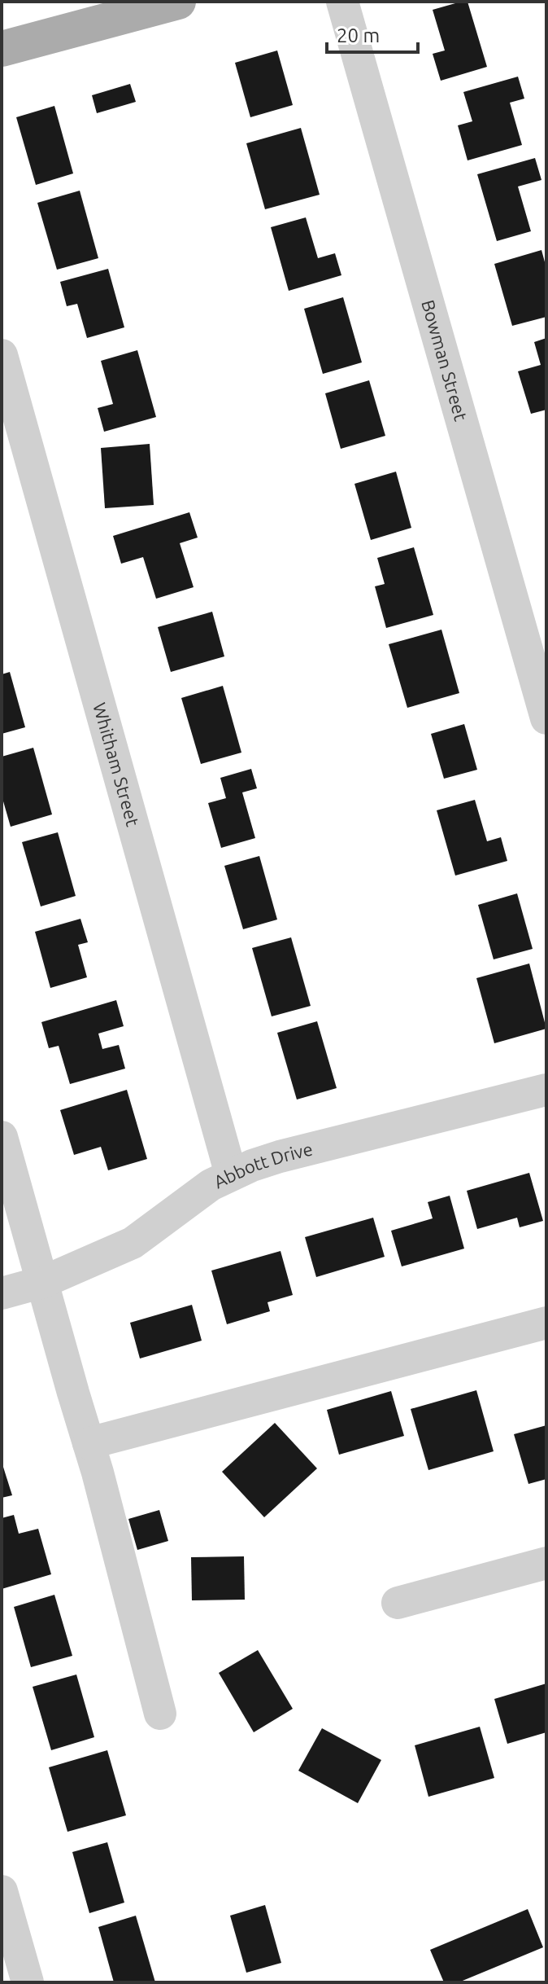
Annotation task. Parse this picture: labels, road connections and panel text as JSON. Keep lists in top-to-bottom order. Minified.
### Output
{"streets":{"street":["Bowman Street","Whitham Street","Abbott Drive"]},"crossings":[["Whitham Street","Abbott Drive"]],"scale_bar":"20 m"}
